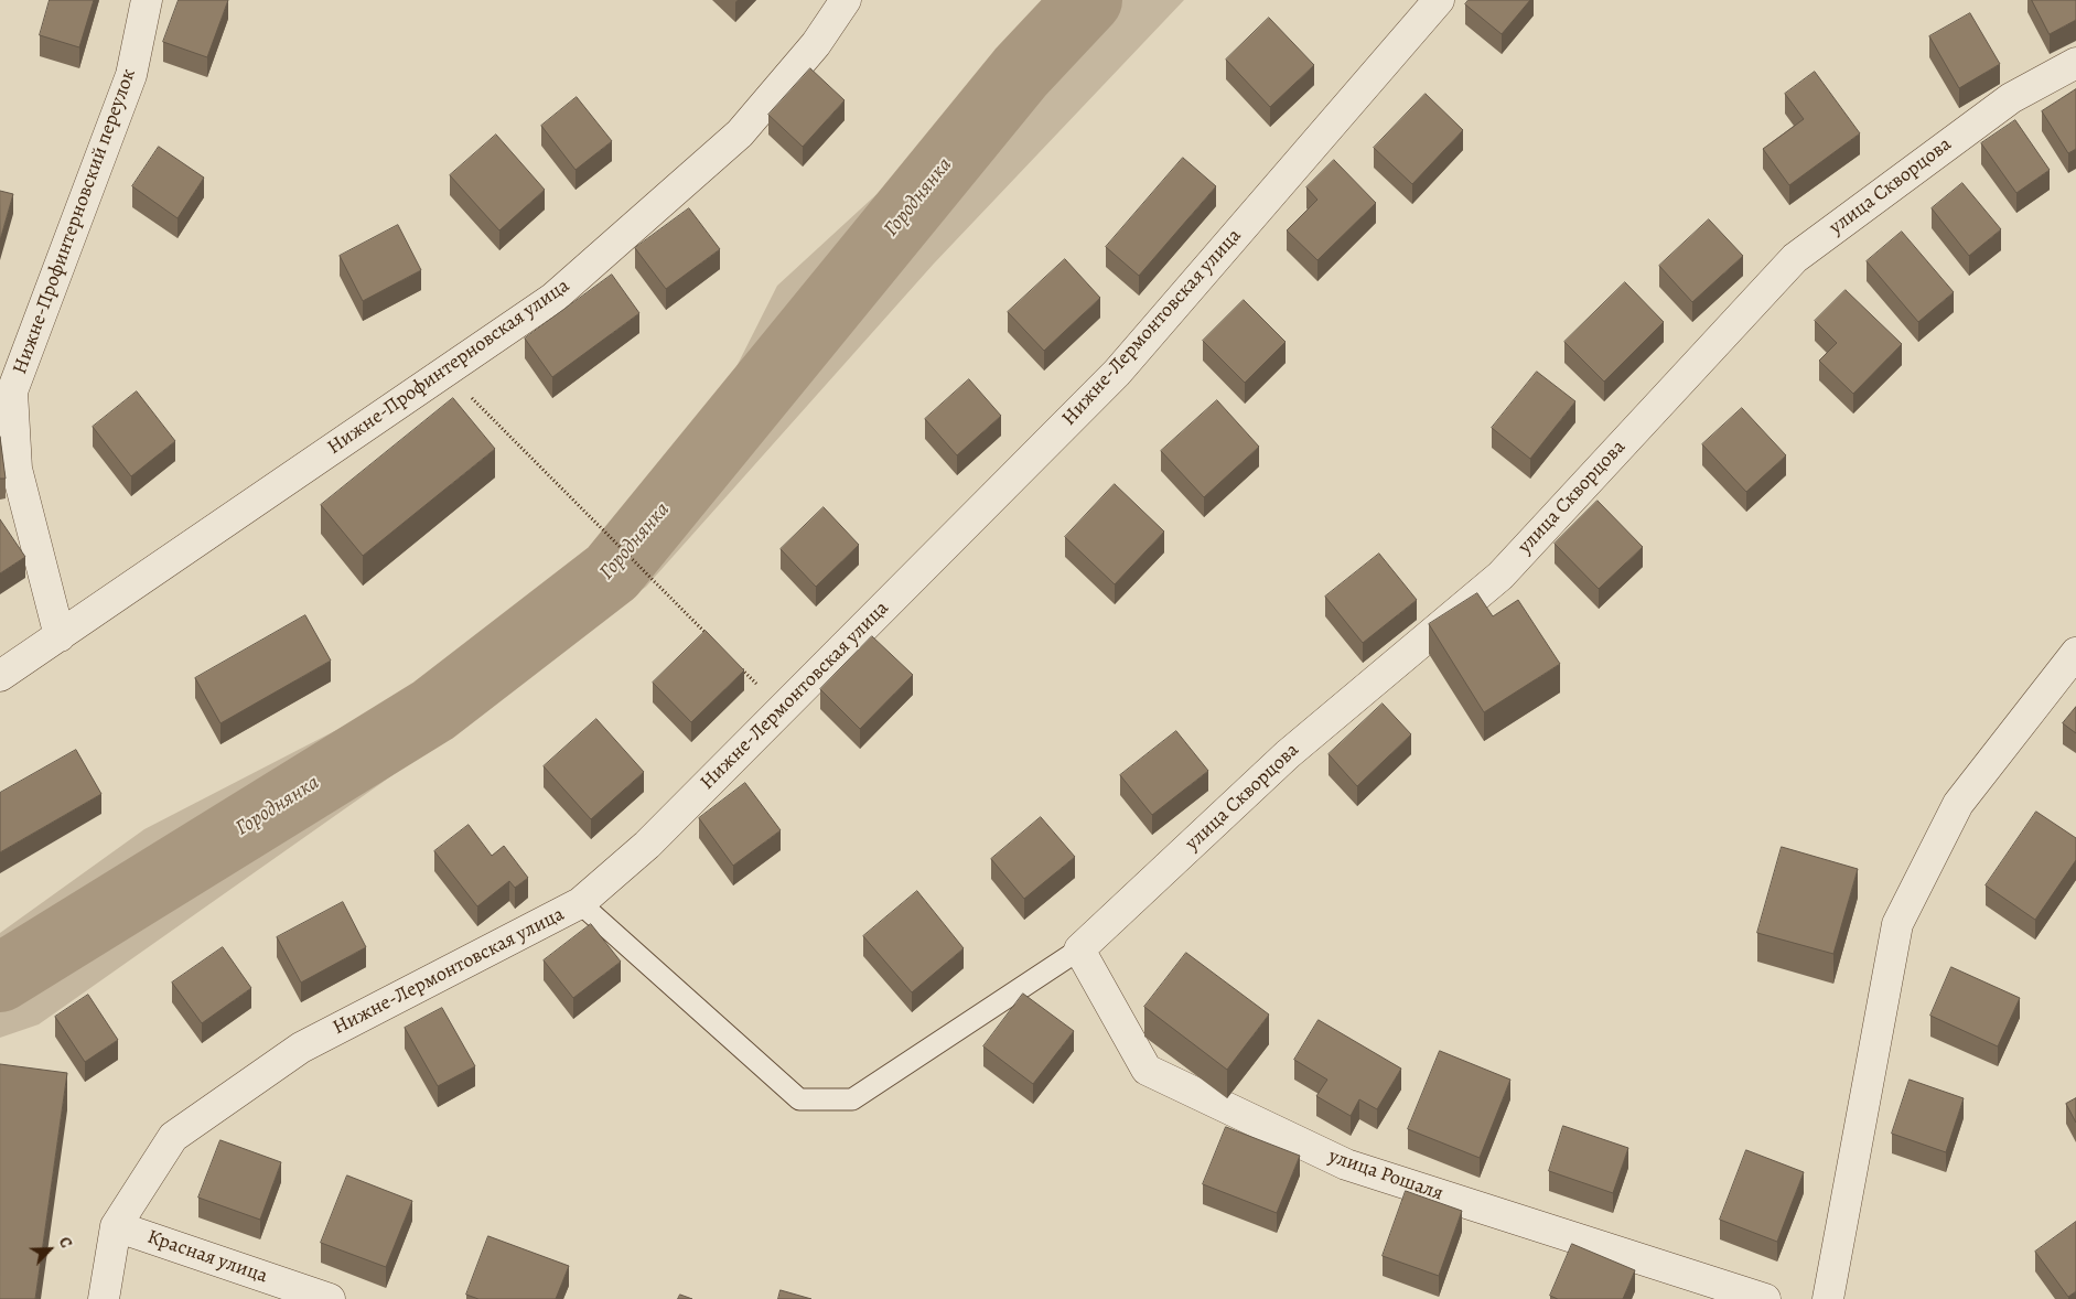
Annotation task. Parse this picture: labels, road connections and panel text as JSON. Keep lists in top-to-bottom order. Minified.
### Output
{"streets":{"street":["улица Скворцова","Нижне-Профинтерновский переулок","Нижне-Лермонтовская улица","Нижне-Профинтерновская улица","улица Рошаля","Красная улица"]},"crossings":[["улица Скворцова","улица Рошаля"],["Нижне-Профинтерновский переулок","Нижне-Профинтерновская улица"],["Нижне-Лермонтовская улица","Красная улица"]],"water":["Городнянка"],"north":"top right"}
